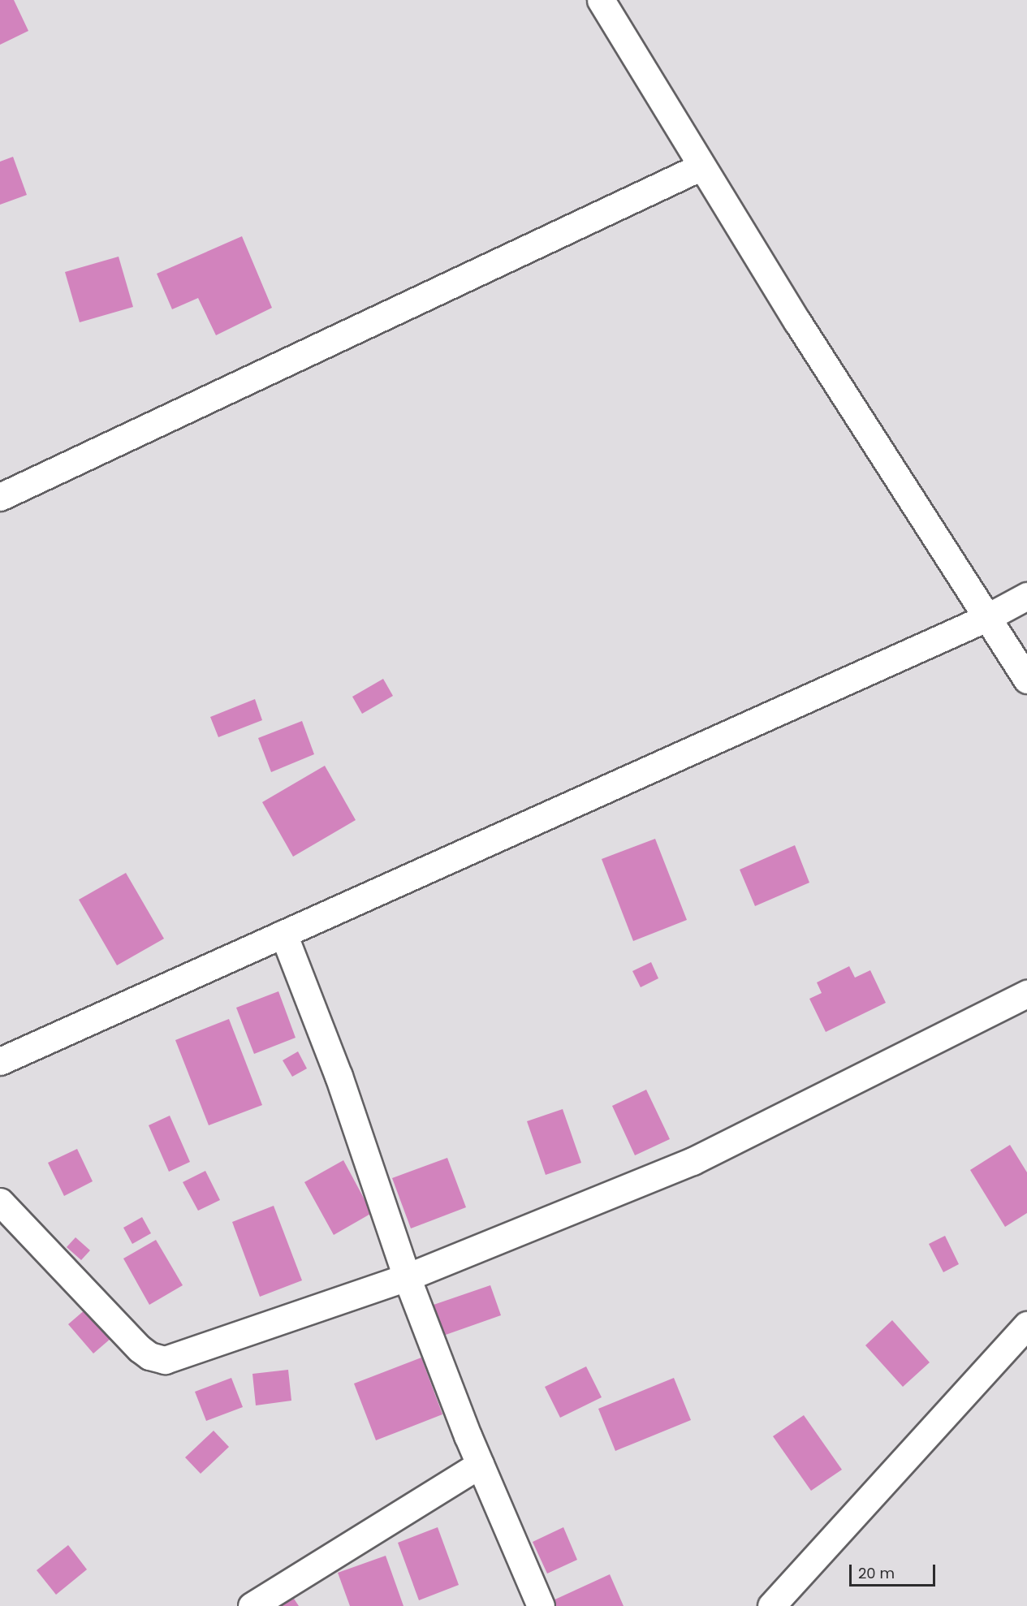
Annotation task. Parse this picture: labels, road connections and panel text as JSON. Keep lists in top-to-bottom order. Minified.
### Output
{"scale_bar":"20 m"}
